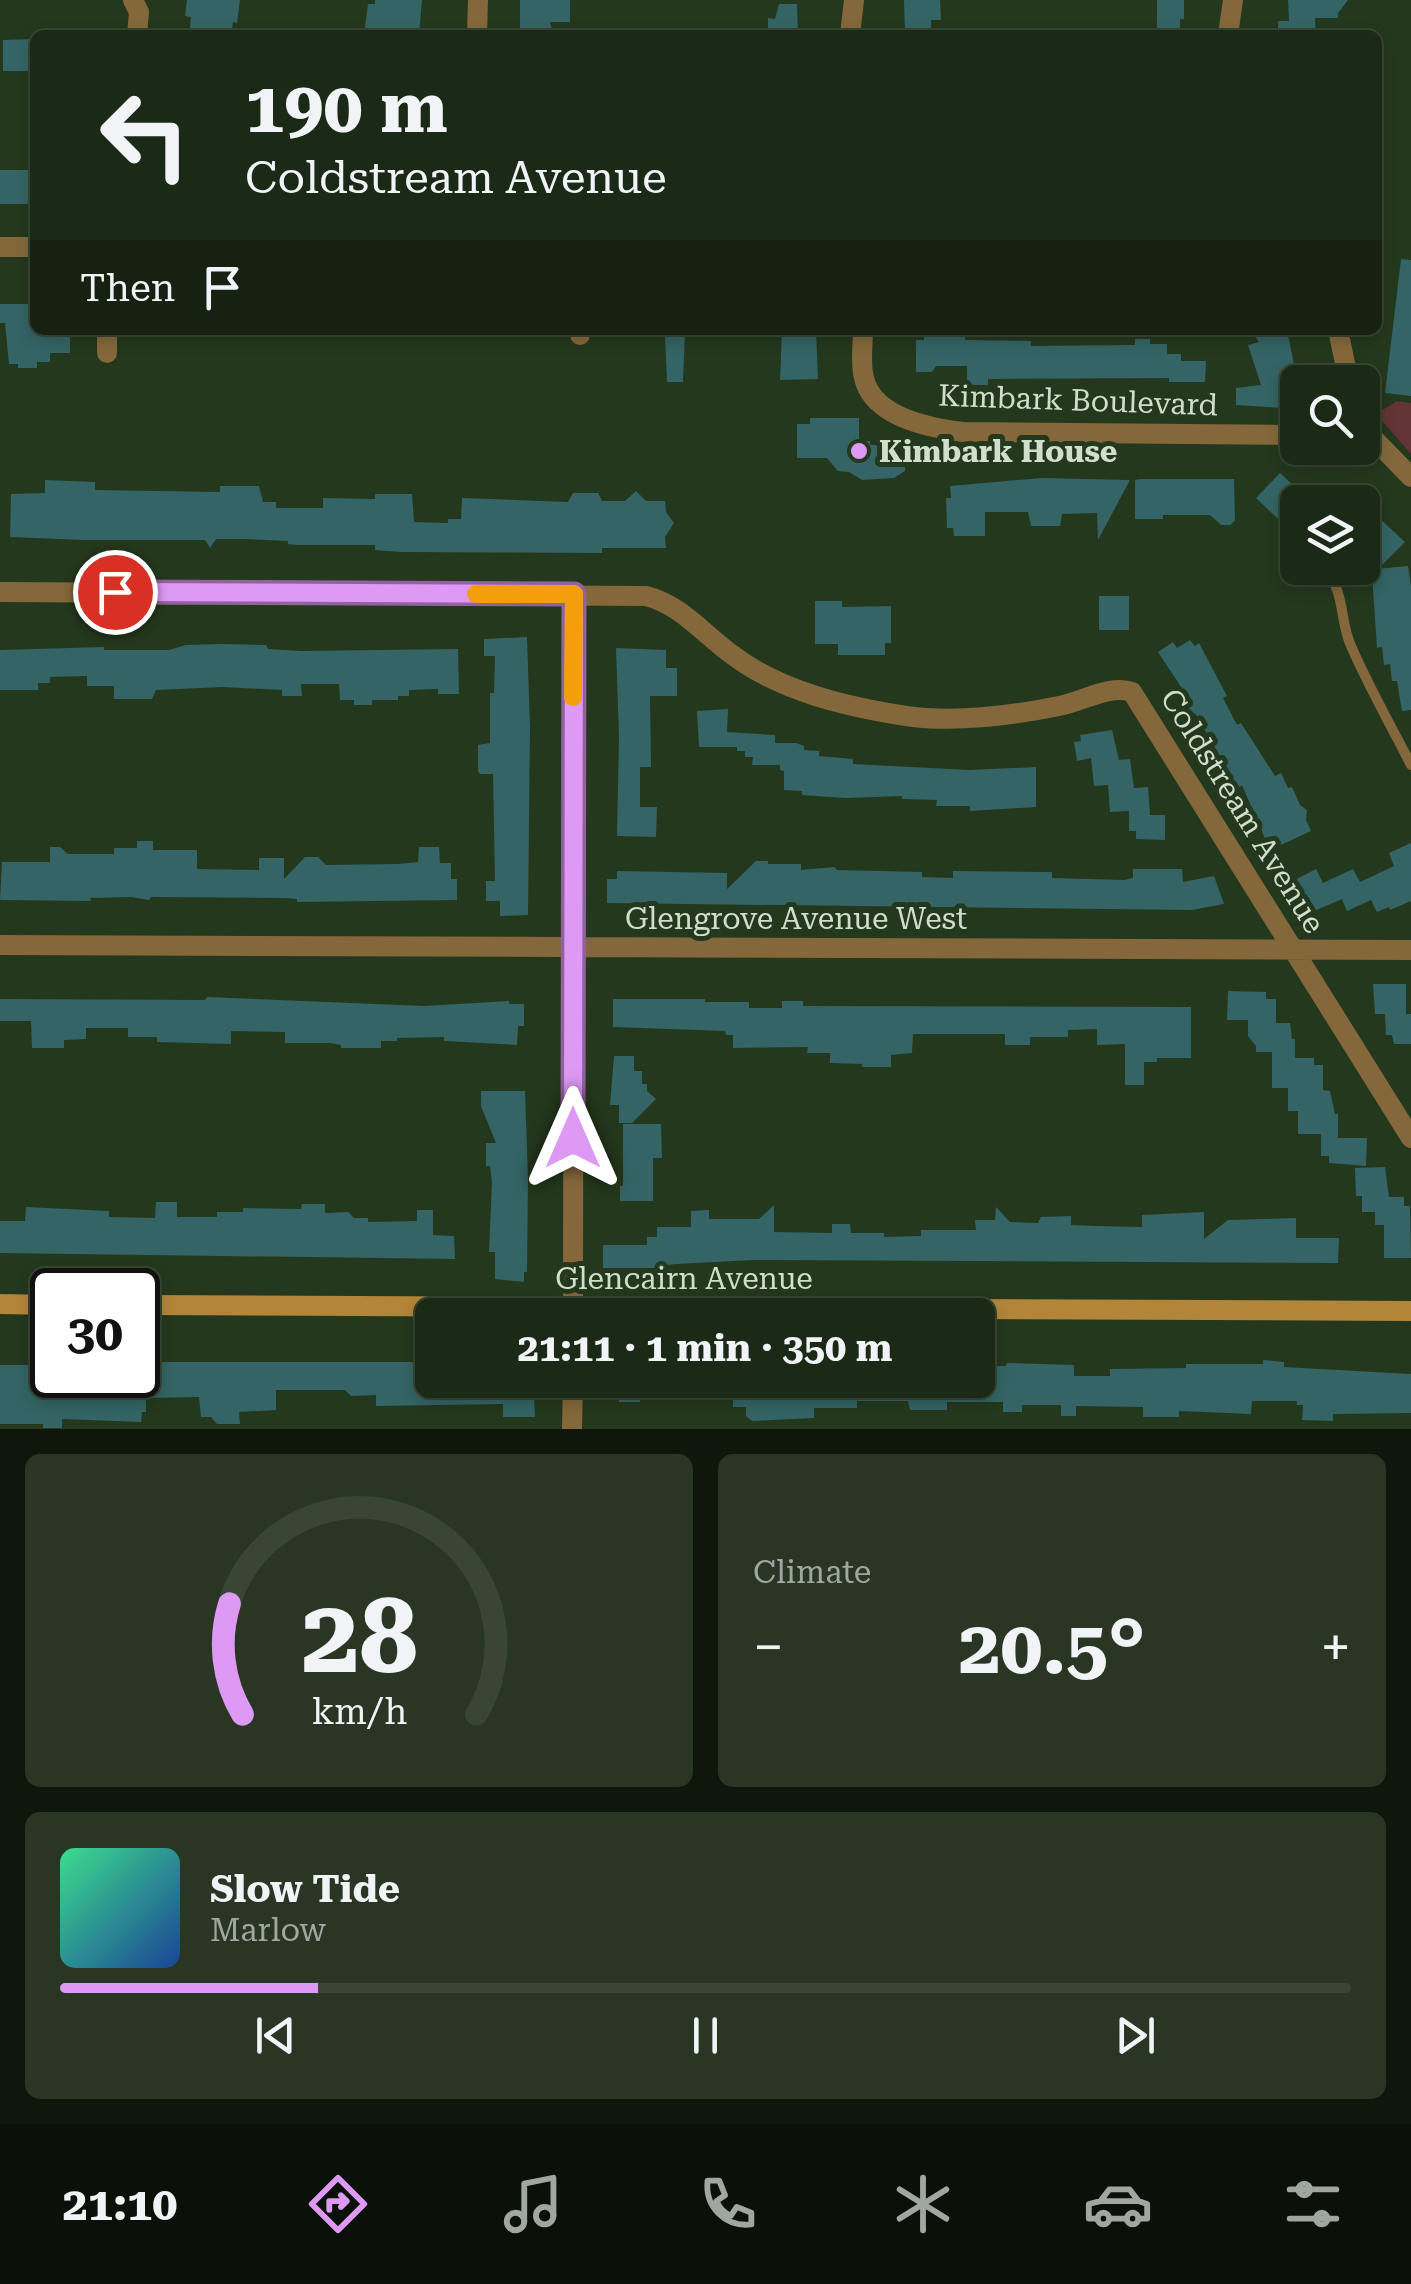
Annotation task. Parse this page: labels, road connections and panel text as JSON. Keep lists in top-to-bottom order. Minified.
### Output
{"streets":{"street":["Kimbark Boulevard","Coldstream Avenue","Glengrove Avenue West","Glencairn Avenue"]},"crossings":[["Coldstream Avenue","Glengrove Avenue West"]],"places":["Kimbark House"],"page":{"turn":["190 m","Coldstream Avenue"],"then":"Then","limit":"30","trip":"21:11 · 1 min · 350 m","tile":"Climate","heat":["−","20.5°","+"],"song":["Slow Tide","Marlow"],"tabs":"21:10","gauge":["28","km/h"]}}
